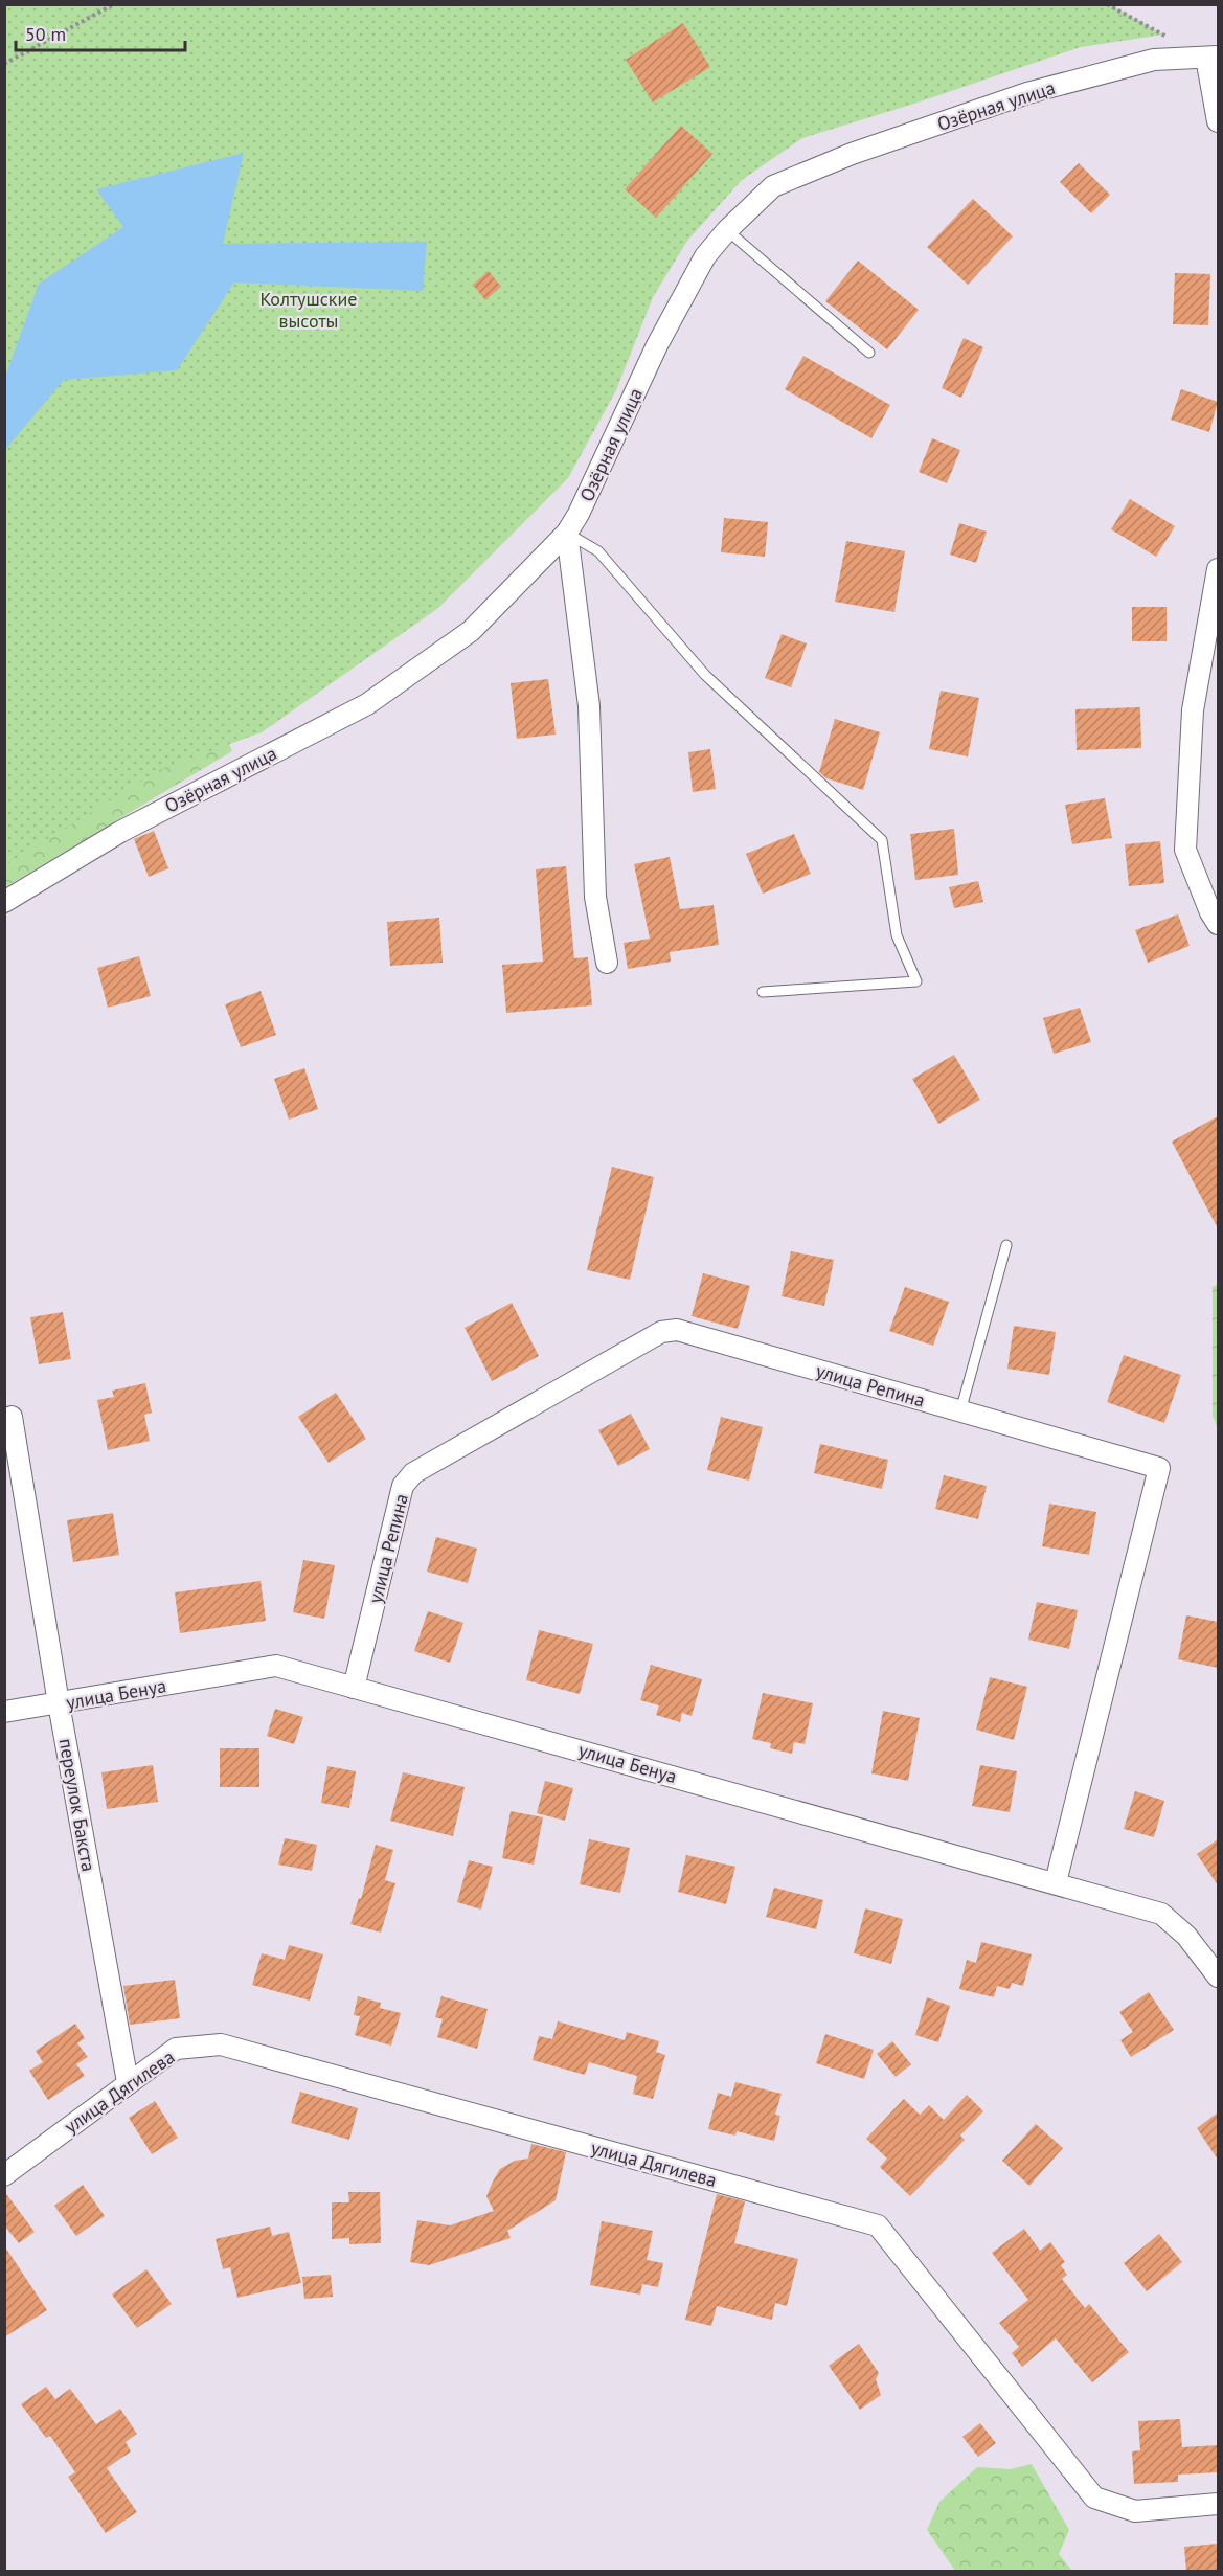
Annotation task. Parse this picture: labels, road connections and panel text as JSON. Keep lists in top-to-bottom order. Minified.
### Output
{"streets":{"street":["Озёрная улица","улица Репина","улица Бенуа","переулок Бакста","улица Дягилева"]},"crossings":[["улица Репина","улица Бенуа"],["улица Бенуа","переулок Бакста"],["переулок Бакста","улица Дягилева"]],"parks":["Колтушские высоты"],"scale_bar":"50 m"}
